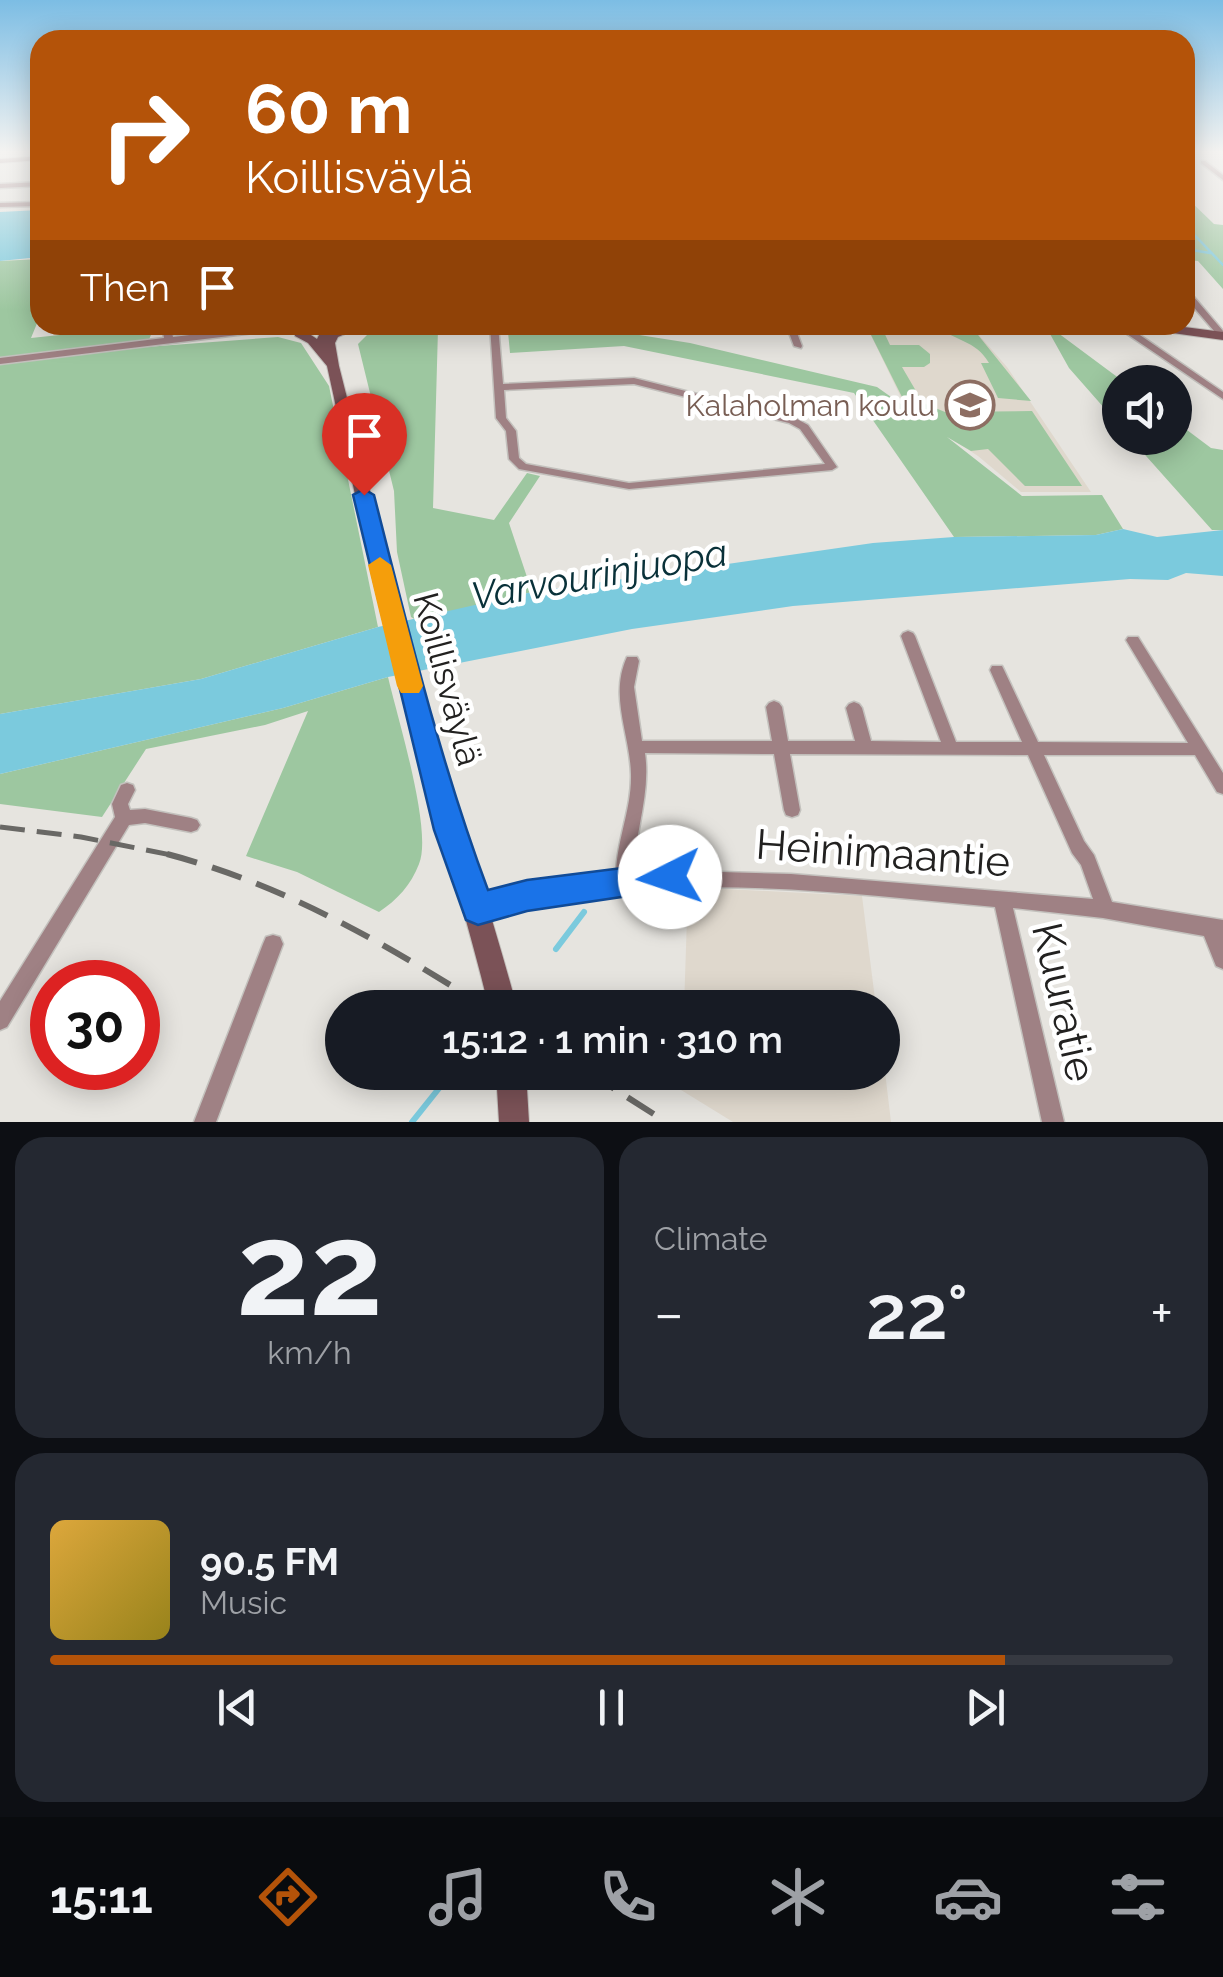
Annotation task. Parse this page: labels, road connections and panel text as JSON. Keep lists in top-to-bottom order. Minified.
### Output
{"streets":{"main road":["Koillisväylä"],"street":["Heinimaantie","Kuuratie"]},"crossings":[["Koillisväylä","Heinimaantie"],["Heinimaantie","Kuuratie"]],"water":["Varvourinjuopa"],"places":{"school or university":["Kalaholman koulu"]},"page":{"turn":["60 m","Koillisväylä"],"then":"Then","limit":"30","trip":"15:12 · 1 min · 310 m","tile":[["22","km/h"],"Climate"],"heat":["−","22°","+"],"song":["90.5 FM","Music"],"tabs":"15:11"}}
